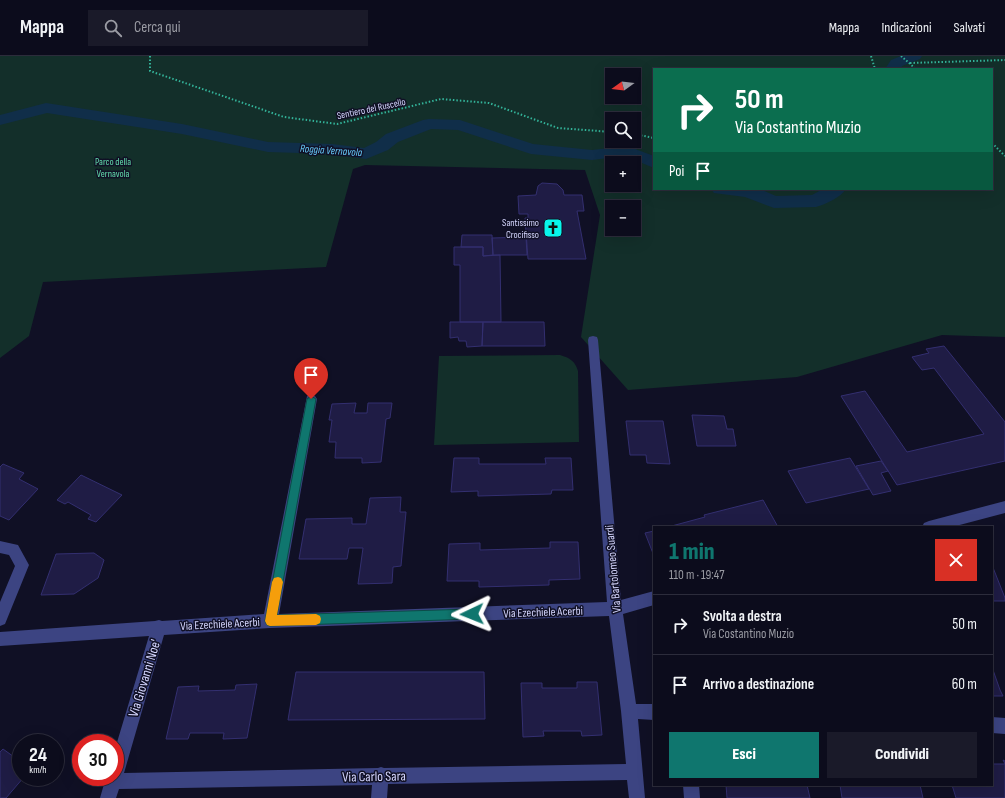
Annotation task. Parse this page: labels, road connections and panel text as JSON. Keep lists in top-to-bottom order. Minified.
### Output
{"streets":{"street":["Via Bartolomeo Suardi","Via Ezechiele Acerbi","Via Giovanni Noe'","Via Carlo Sara"],"path":["Sentiero del Ruscello"]},"crossings":[["Via Bartolomeo Suardi","Via Ezechiele Acerbi"],["Via Bartolomeo Suardi","Via Carlo Sara"],["Via Ezechiele Acerbi","Via Giovanni Noe'"]],"water":["Roggia Vernavola"],"parks":["Parco della Vernavola"],"places":{"church":["Santissimo Crocifisso"]},"north":"left","page":{"header":"Mappa","search":"Cerca qui","nav":["Mappa","Indicazioni","Salvati"],"map_buttons":["+","−"],"turn":["50 m","Via Costantino Muzio"],"then":"Poi","heading":["1 min","110 m · 19:47"],"list":[{"name":"Svolta a destra","note":"Via Costantino Muzio","value":"50 m"},{"name":"Arrivo a destinazione","value":"60 m"}],"buttons":["Esci","Condividi"],"speed":"24 km/h","limit":"30"}}
